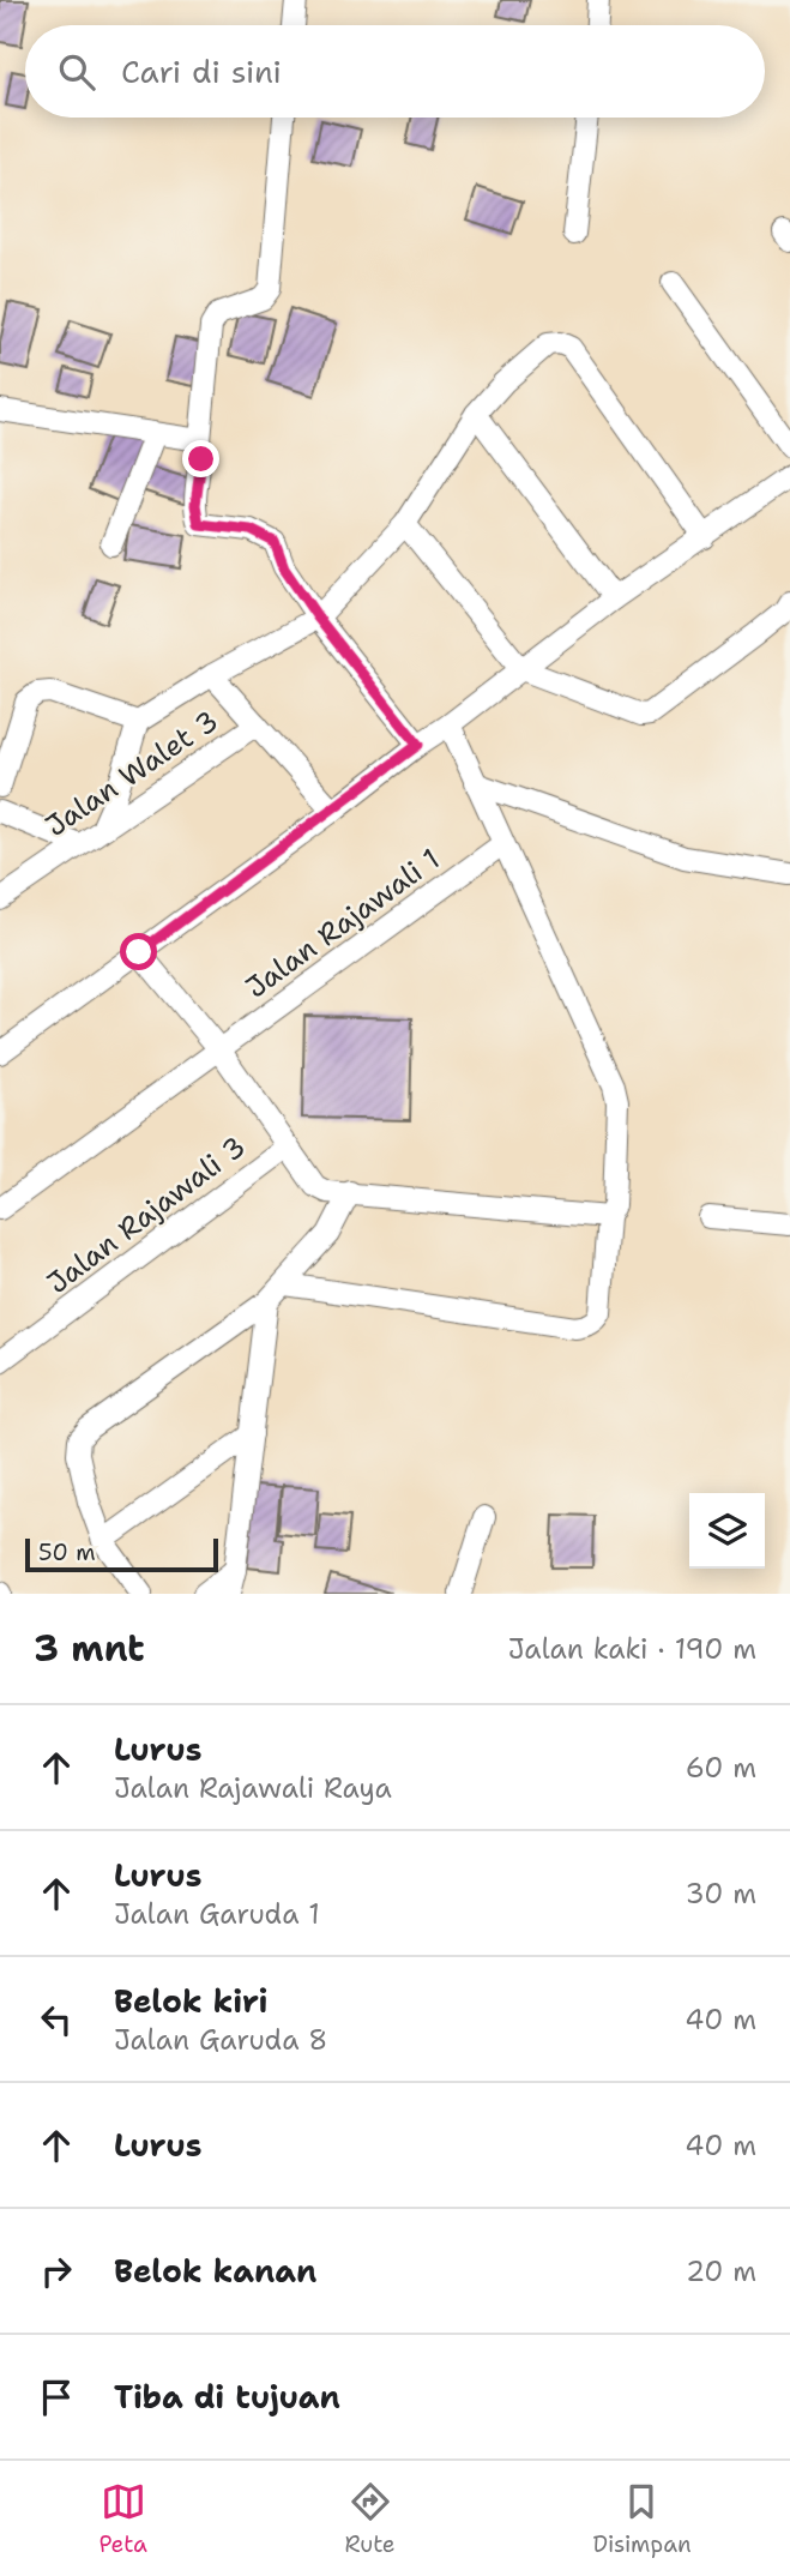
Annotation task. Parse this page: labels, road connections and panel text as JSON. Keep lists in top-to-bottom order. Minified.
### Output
{"streets":{"street":["Jalan Walet 3","Jalan Rajawali 1","Jalan Rajawali 3"]},"scale_bar":"50 m","page":{"search":"Cari di sini","scale":"50 m","heading":["3 mnt","Jalan kaki · 190 m"],"list":[["Lurus","Jalan Rajawali Raya","60 m"],["Lurus","Jalan Garuda 1","30 m"],["Belok kiri","Jalan Garuda 8","40 m"],["Lurus","40 m"],["Belok kanan","20 m"],"Tiba di tujuan"],"nav":["Peta","Rute","Disimpan"]}}
